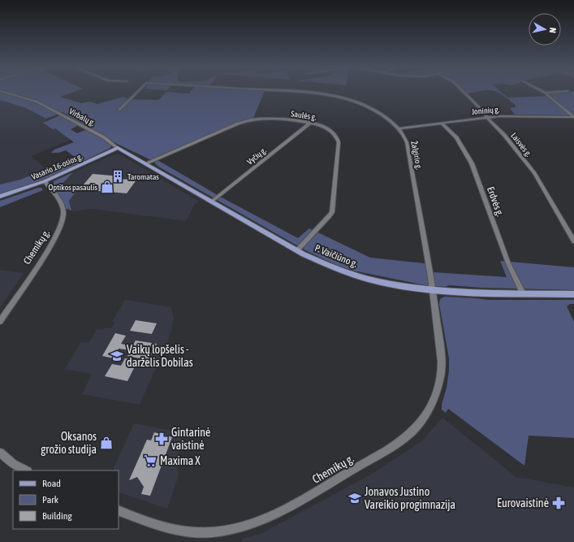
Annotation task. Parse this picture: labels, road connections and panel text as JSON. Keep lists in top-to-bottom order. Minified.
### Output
{"streets":{"main road":["Vasario 16-osios g.","P. Vaičiūno g."],"street":["Joninių g.","Saulės g.","Virbalų g.","Laisvės g.","Žalgirio g.","Vyčių g.","Erdvės g.","Chemikų g."]},"crossings":[["Joninių g.","Laisvės g."],["Joninių g.","Žalgirio g."],["Joninių g.","Erdvės g."],["Saulės g.","Vyčių g."],["Saulės g.","P. Vaičiūno g."],["Virbalų g.","Vasario 16-osios g."],["Virbalų g.","P. Vaičiūno g."],["Žalgirio g.","Chemikų g."],["Žalgirio g.","P. Vaičiūno g."],["Vyčių g.","P. Vaičiūno g."],["Vasario 16-osios g.","Chemikų g."],["Vasario 16-osios g.","P. Vaičiūno g."],["Erdvės g.","P. Vaičiūno g."],["Chemikų g.","P. Vaičiūno g."]],"places":{"building":["Taromatas"],"shop":["Optikos pasaulis","Oksanos grožio studija"],"school or university":["Vaikų lopšelis - darželis Dobilas","Jonavos Justino Vareikio progimnazija"],"pharmacy":["Gintarinė vaistinė","Eurovaistinė"],"supermarket":["Maxima X"]},"legend":["Road","Park","Building"],"north":"right"}
